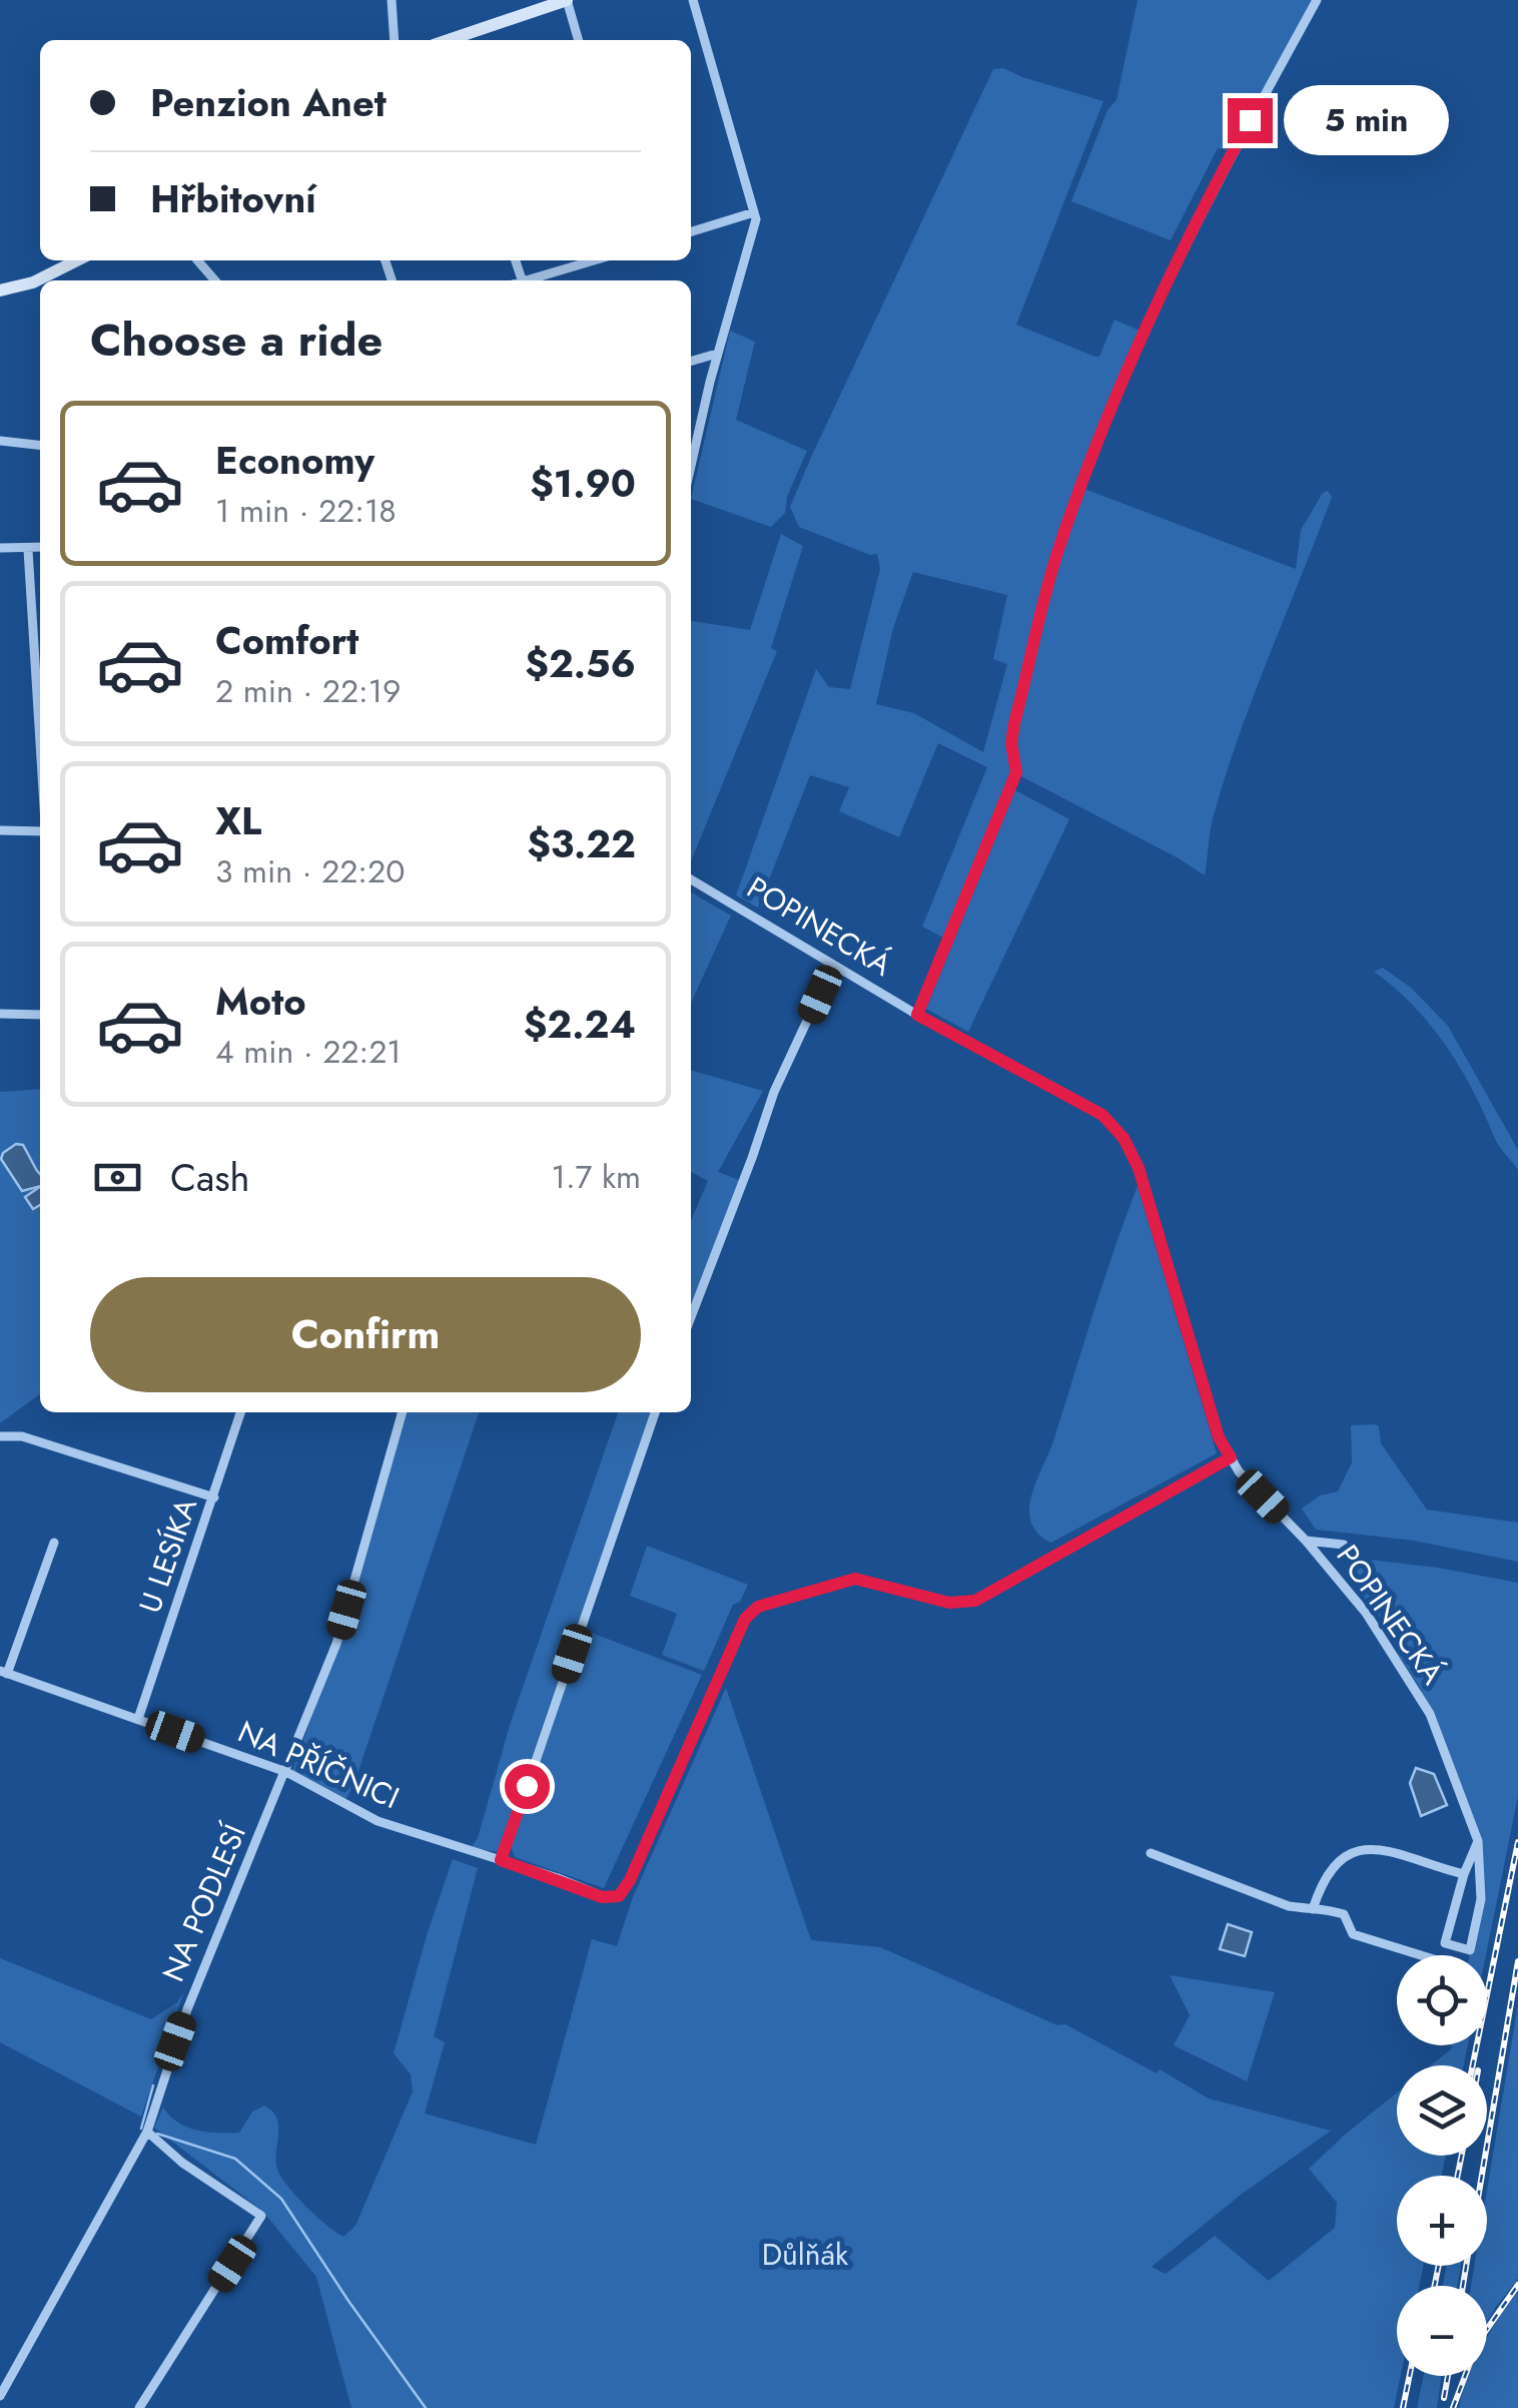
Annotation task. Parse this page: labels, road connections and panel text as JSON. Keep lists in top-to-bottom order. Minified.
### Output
{"streets":{"street":["POPINECKÁ","U LESÍKA","NA PŘÍČNICI","NA PODLESÍ"]},"crossings":[["POPINECKÁ","NA PŘÍČNICI"],["U LESÍKA","NA PŘÍČNICI"],["NA PŘÍČNICI","NA PODLESÍ"]],"parks":["Důlňák"],"page":{"banner":["Penzion Anet","Hřbitovní"],"bubble":"5 min","heading":"Choose a ride","list":[{"name":"Economy","note":"1 min · 22:18","value":"$1.90"},{"name":"Comfort","note":"2 min · 22:19","value":"$2.56"},{"name":"XL","note":"3 min · 22:20","value":"$3.22"},{"name":"Moto","note":"4 min · 22:21","value":"$2.24"}],"pay":["Cash","1.7 km"],"buttons":"Confirm","map_buttons":["+","−"]}}
